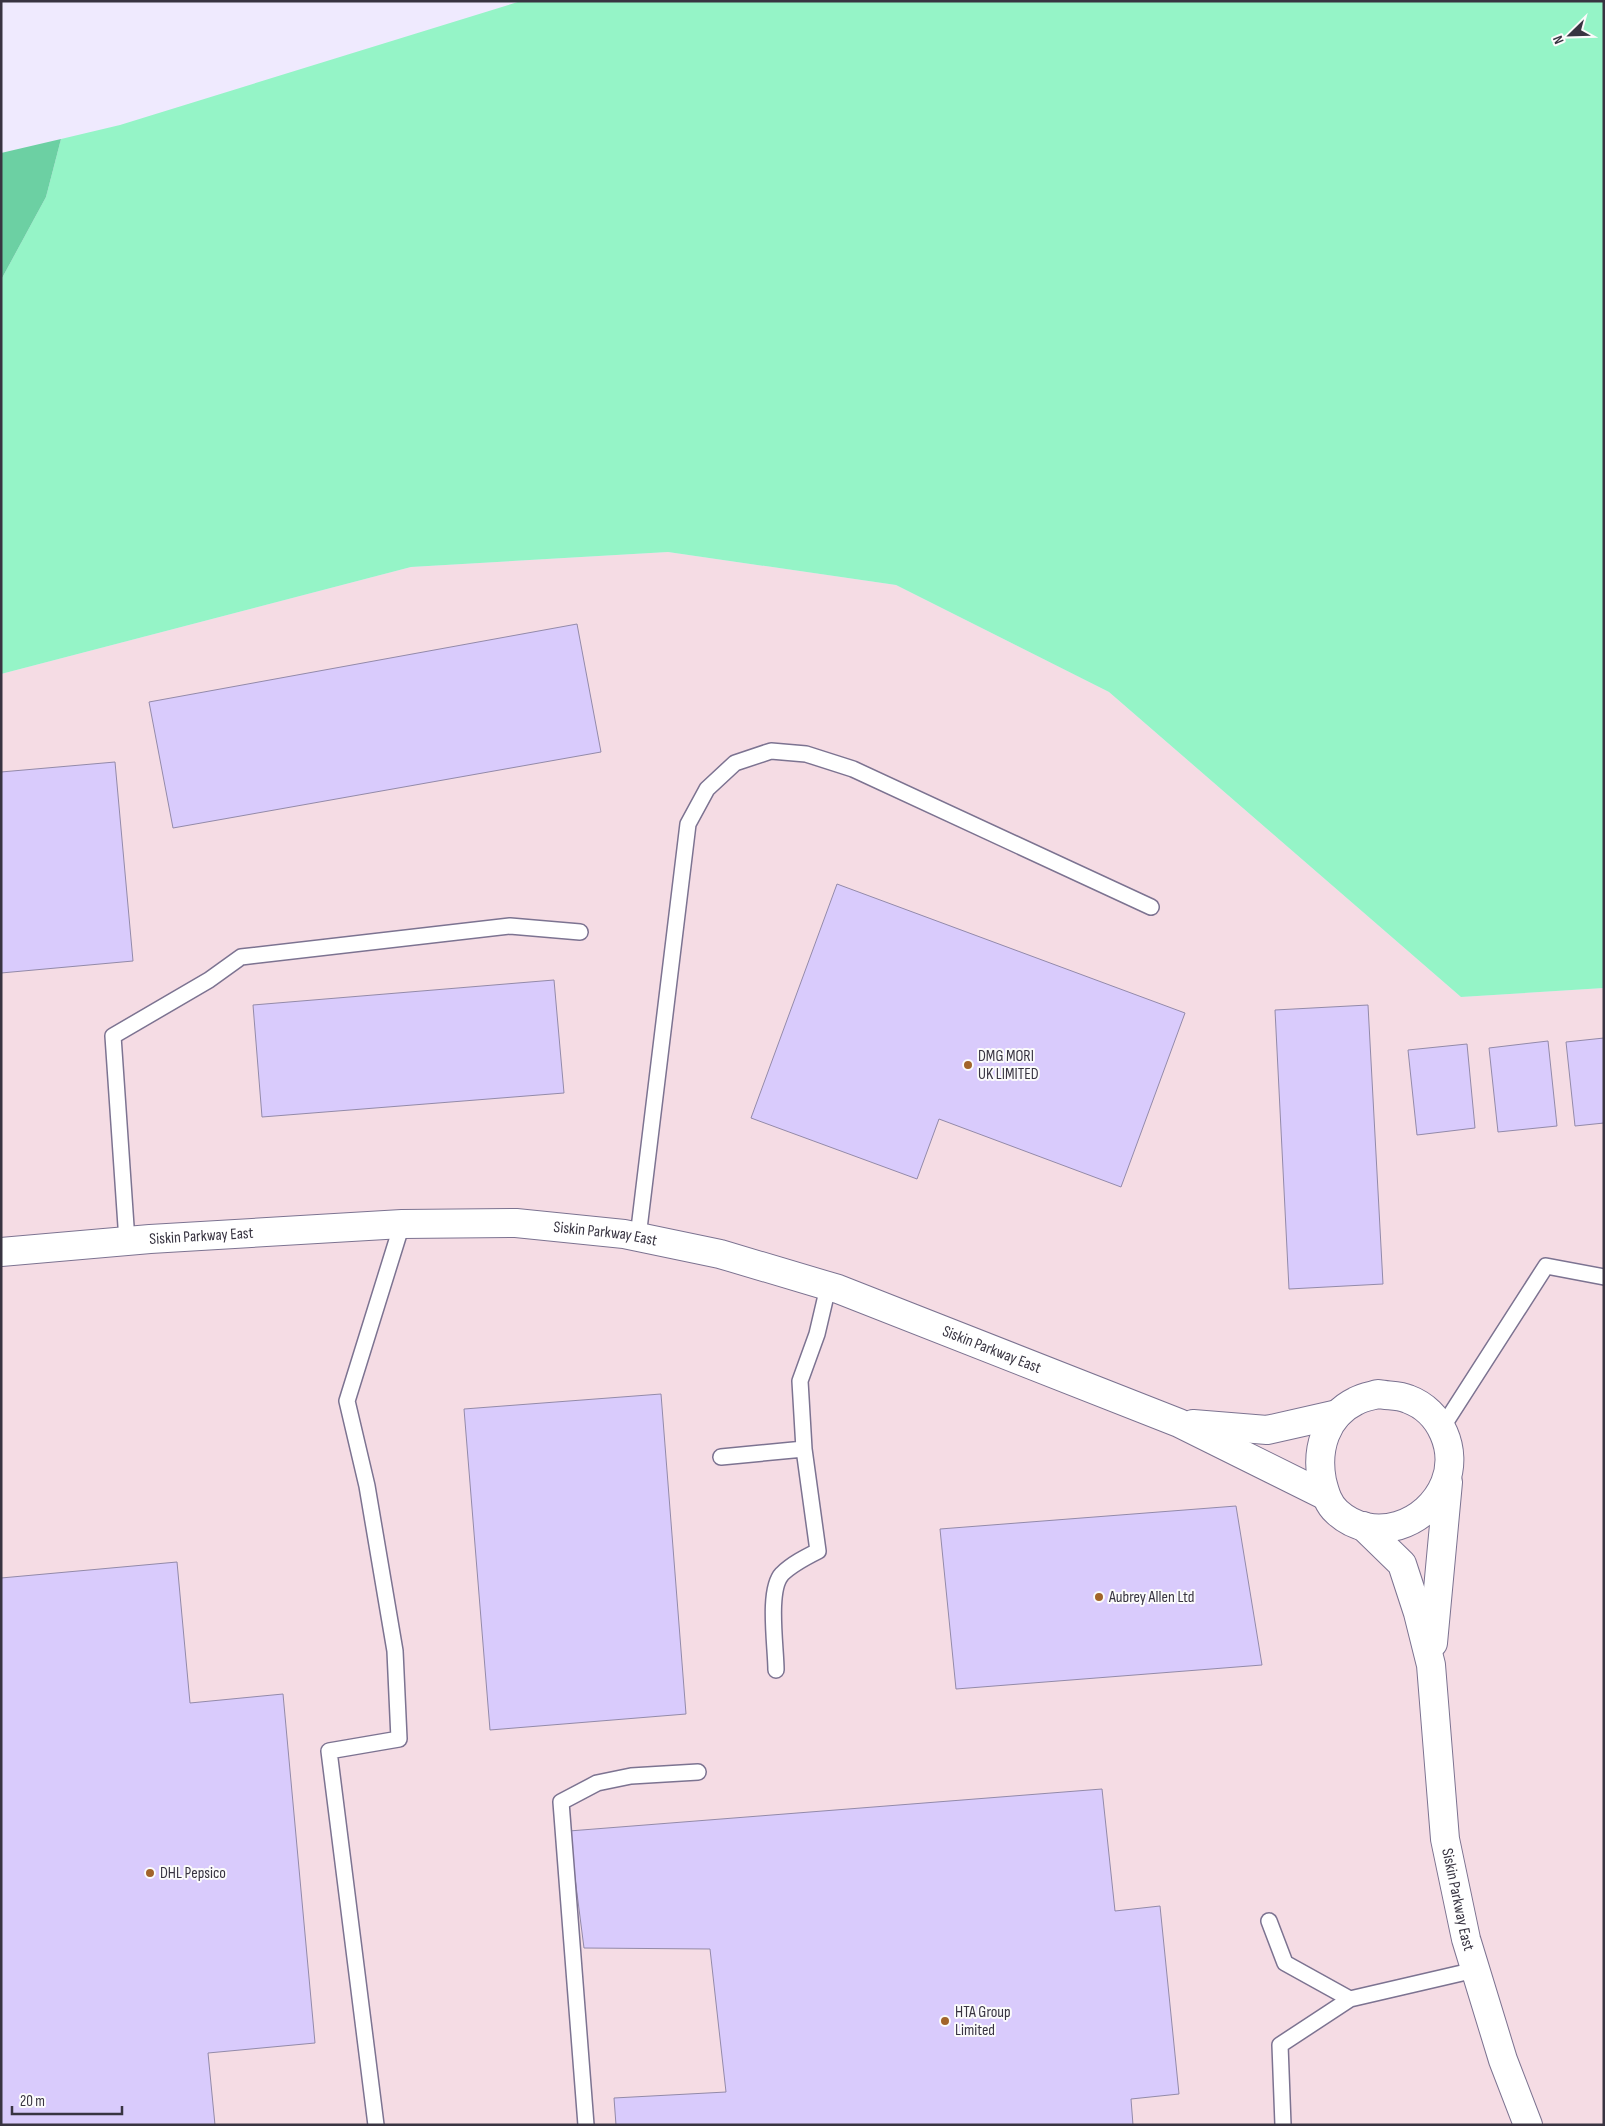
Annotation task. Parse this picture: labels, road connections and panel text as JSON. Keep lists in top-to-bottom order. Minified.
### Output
{"streets":{"street":["Siskin Parkway East"]},"places":["DMG MORI UK LIMITED","Aubrey Allen Ltd","DHL Pepsico","HTA Group Limited"],"scale_bar":"20 m","north":"bottom left"}
